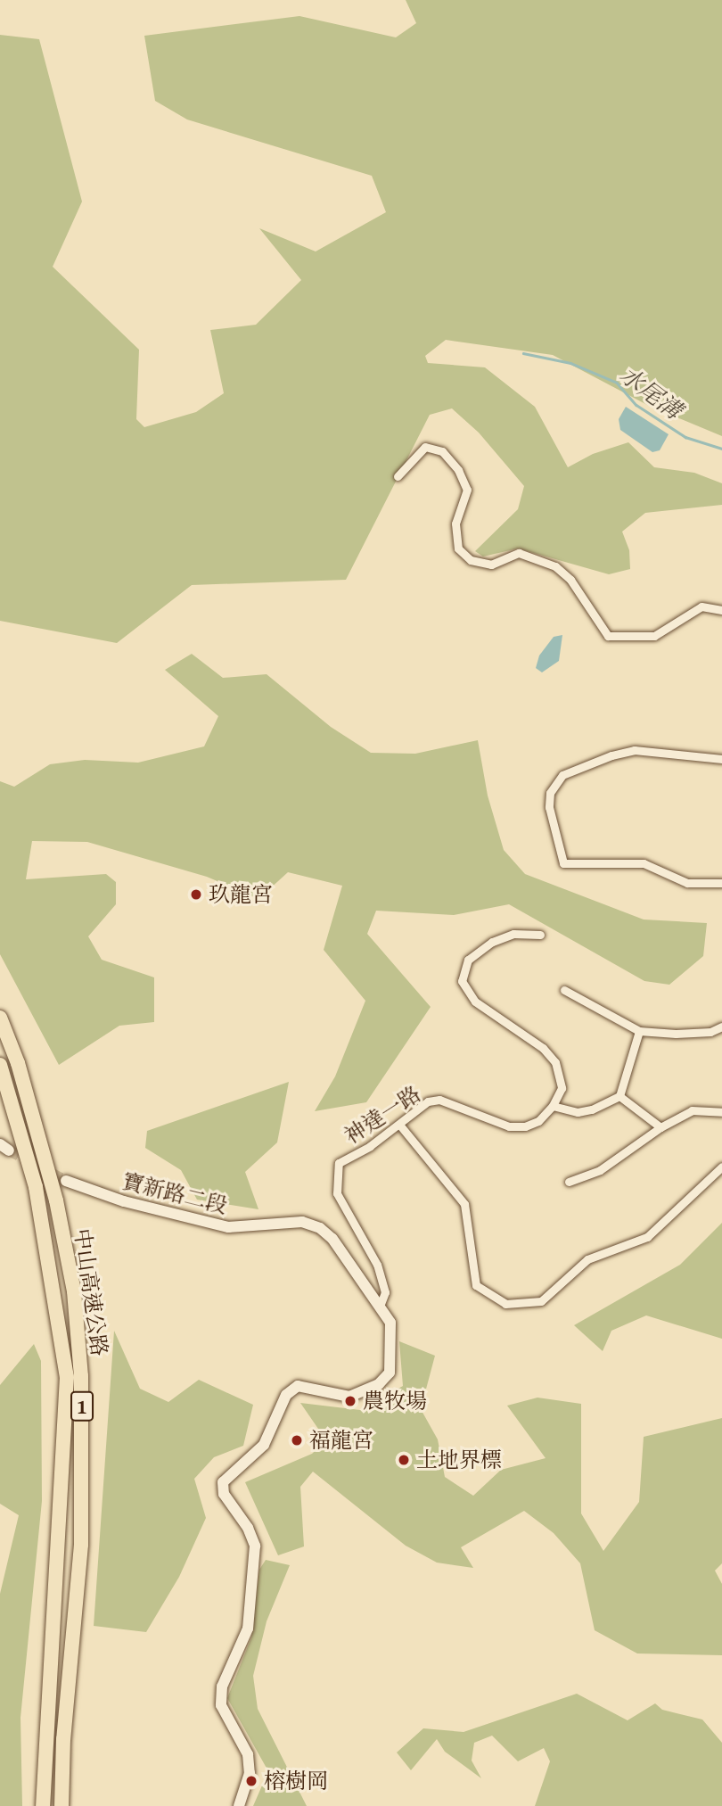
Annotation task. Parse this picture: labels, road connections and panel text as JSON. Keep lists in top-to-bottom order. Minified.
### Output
{"streets":{"highway":["中山高速公路","1"],"street":["神達一路","寶新路二段"]},"crossings":[["神達一路","寶新路二段"]],"water":["水尾溝"],"places":["玖龍宮","農牧場","福龍宮","土地界標","榕樹岡"]}
